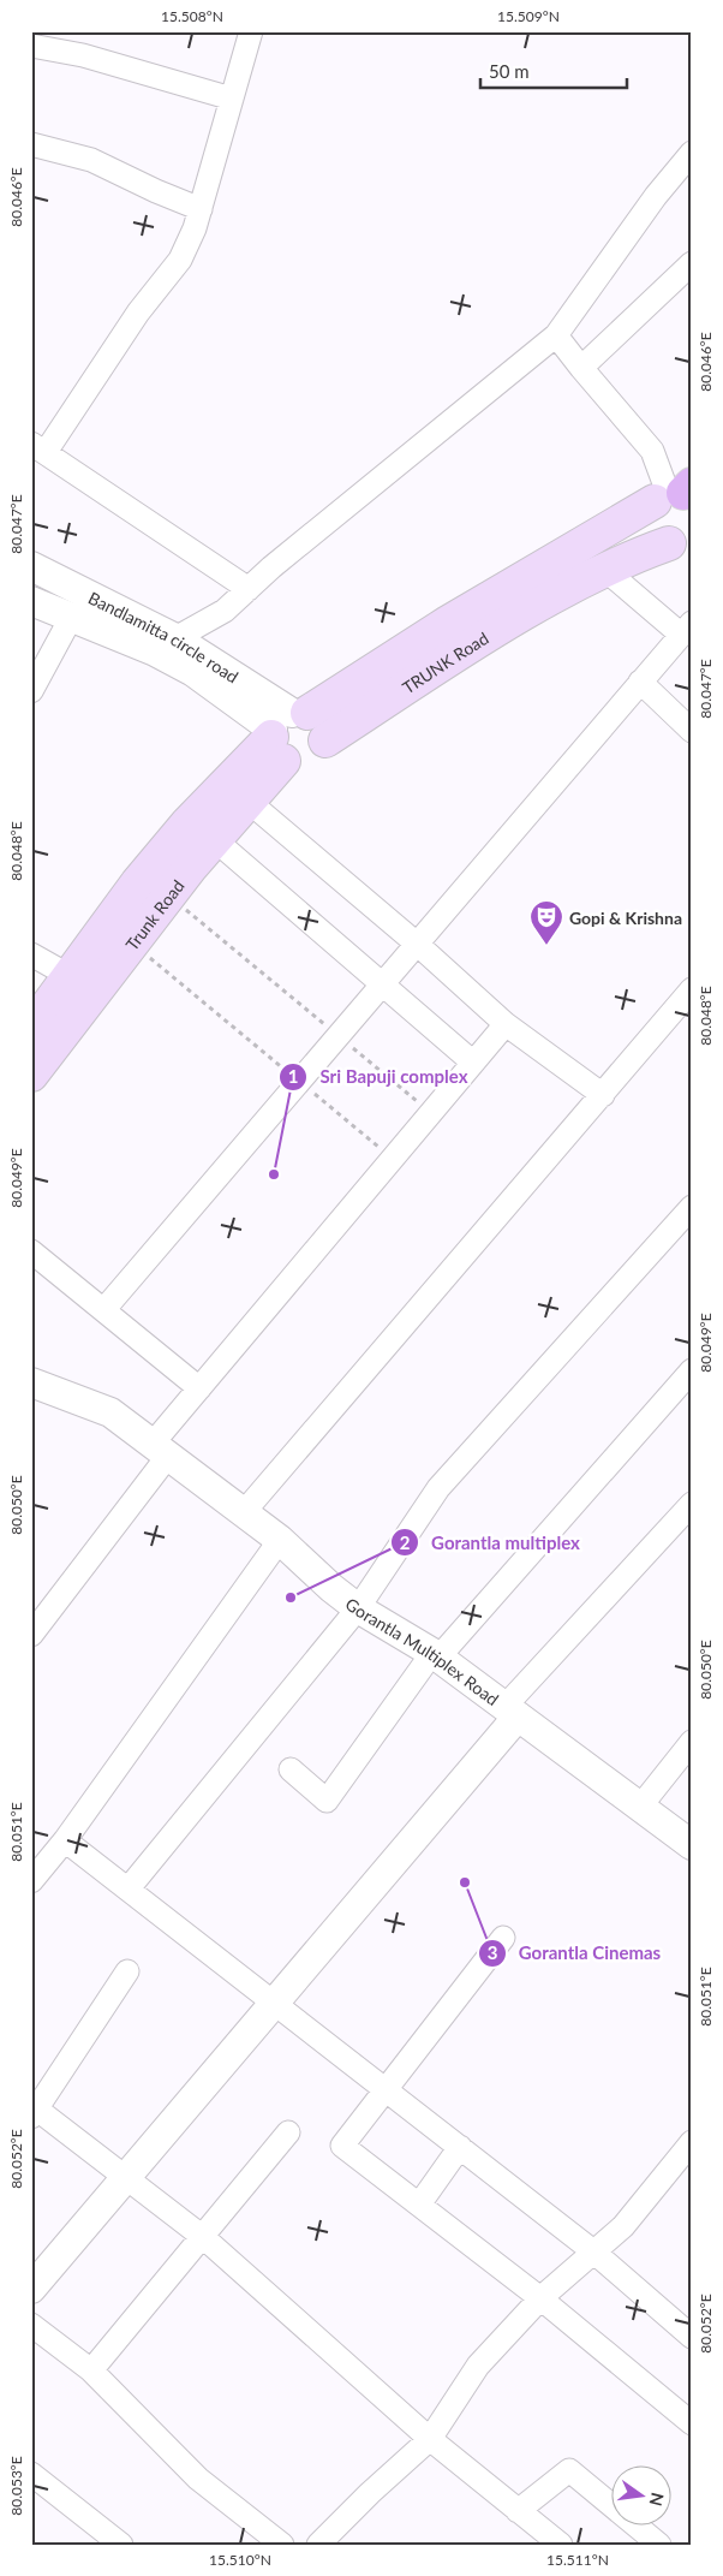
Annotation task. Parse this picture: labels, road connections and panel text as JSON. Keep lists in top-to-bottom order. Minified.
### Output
{"streets":{"main road":["TRUNK Road","Trunk Road"],"street":["Bandlamitta circle road","Gorantla Multiplex Road"]},"places":{"theatre":["Gopi & Krishna"],"other":["Sri Bapuji complex","Gorantla multiplex","Gorantla Cinemas"]},"scale_bar":"50 m","north":"right","coordinates":["15.508°N","15.509°N","80.046°E","80.047°E","80.048°E","80.049°E","80.050°E","80.051°E","80.052°E","80.053°E","15.510°N","15.511°N"]}
